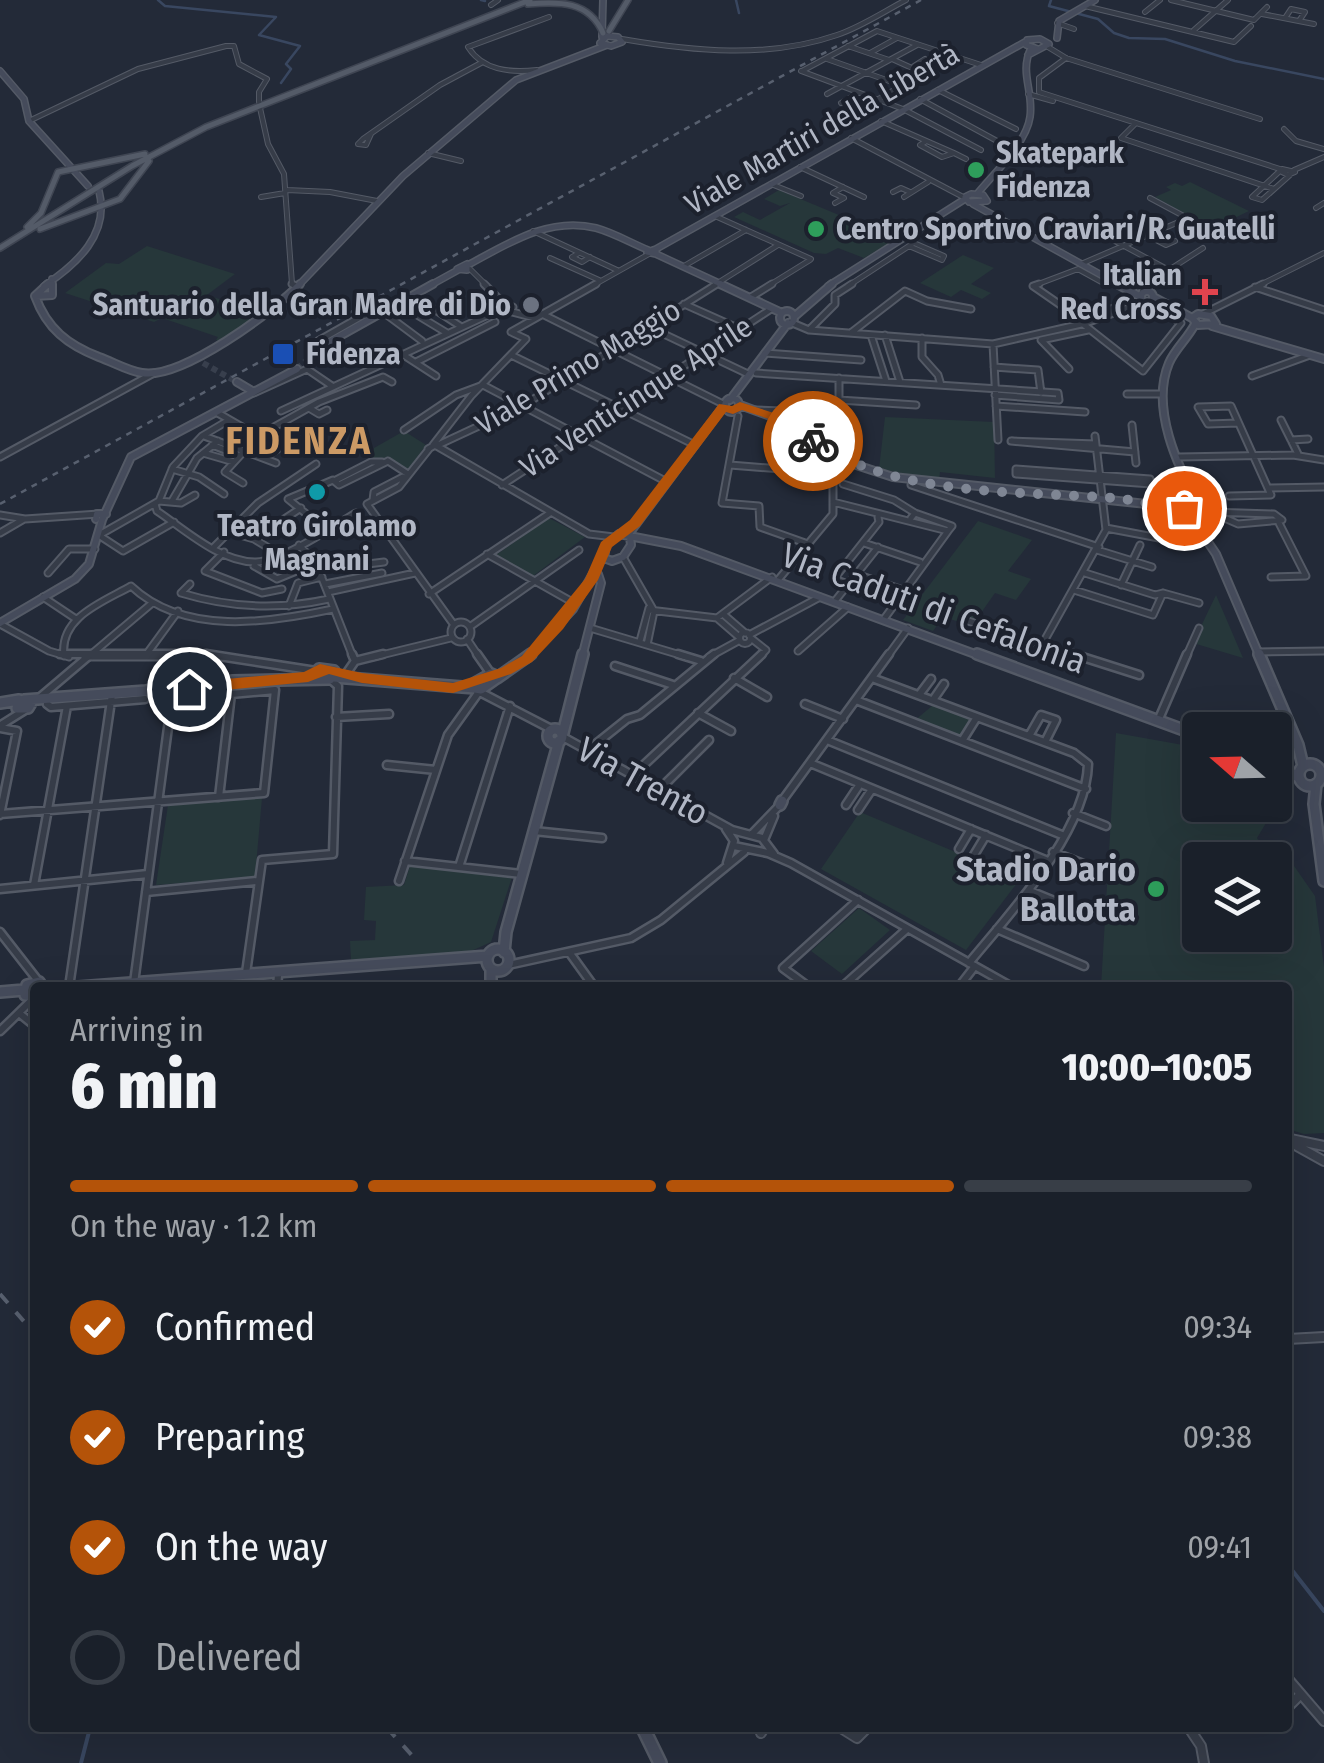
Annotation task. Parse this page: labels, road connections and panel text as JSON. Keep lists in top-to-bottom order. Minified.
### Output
{"streets":{"street":["Viale Martiri della Libertà","Viale Primo Maggio","Via Venticinque Aprile","Via Caduti di Cefalonia","Via Trento"]},"districts":["FIDENZA"],"places":{"other":["Skatepark Fidenza","Centro Sportivo Craviari/R. Guatelli","Santuario della Gran Madre di Dio","Teatro Girolamo Magnani","Stadio Dario Ballotta"],"health":["Italian Red Cross"],"transit":["Fidenza"]},"north":"left","page":{"heading":["6 min","Arriving in","10:00–10:05"],"bar":"On the way · 1.2 km","list":[["Confirmed","09:34"],["Preparing","09:38"],["On the way","09:41"],"Delivered"]}}
